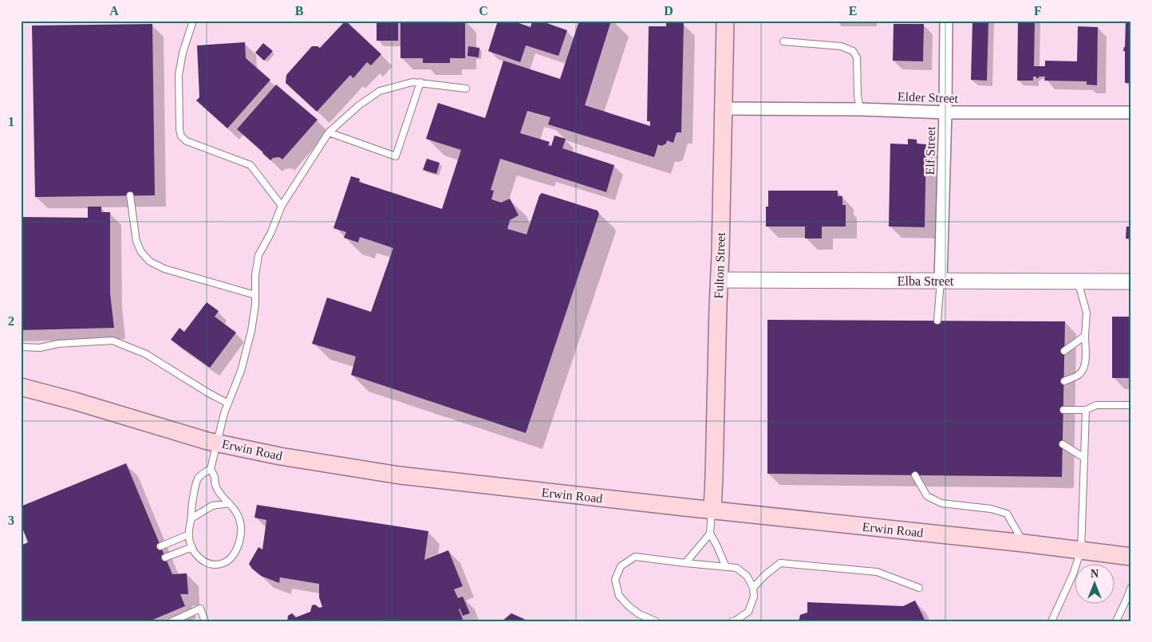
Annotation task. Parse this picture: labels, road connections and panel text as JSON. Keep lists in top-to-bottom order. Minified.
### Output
{"streets":{"main road":["Fulton Street","Erwin Road"],"street":["Elder Street","Elf Street","Elba Street"]},"crossings":[["Elder Street","Elf Street"],["Elder Street","Fulton Street"],["Elf Street","Elba Street"],["Fulton Street","Elba Street"],["Fulton Street","Erwin Road"]],"north":"top","grid":{"columns":["A","B","C","D","E","F"],"rows":["1","2","3"]}}
